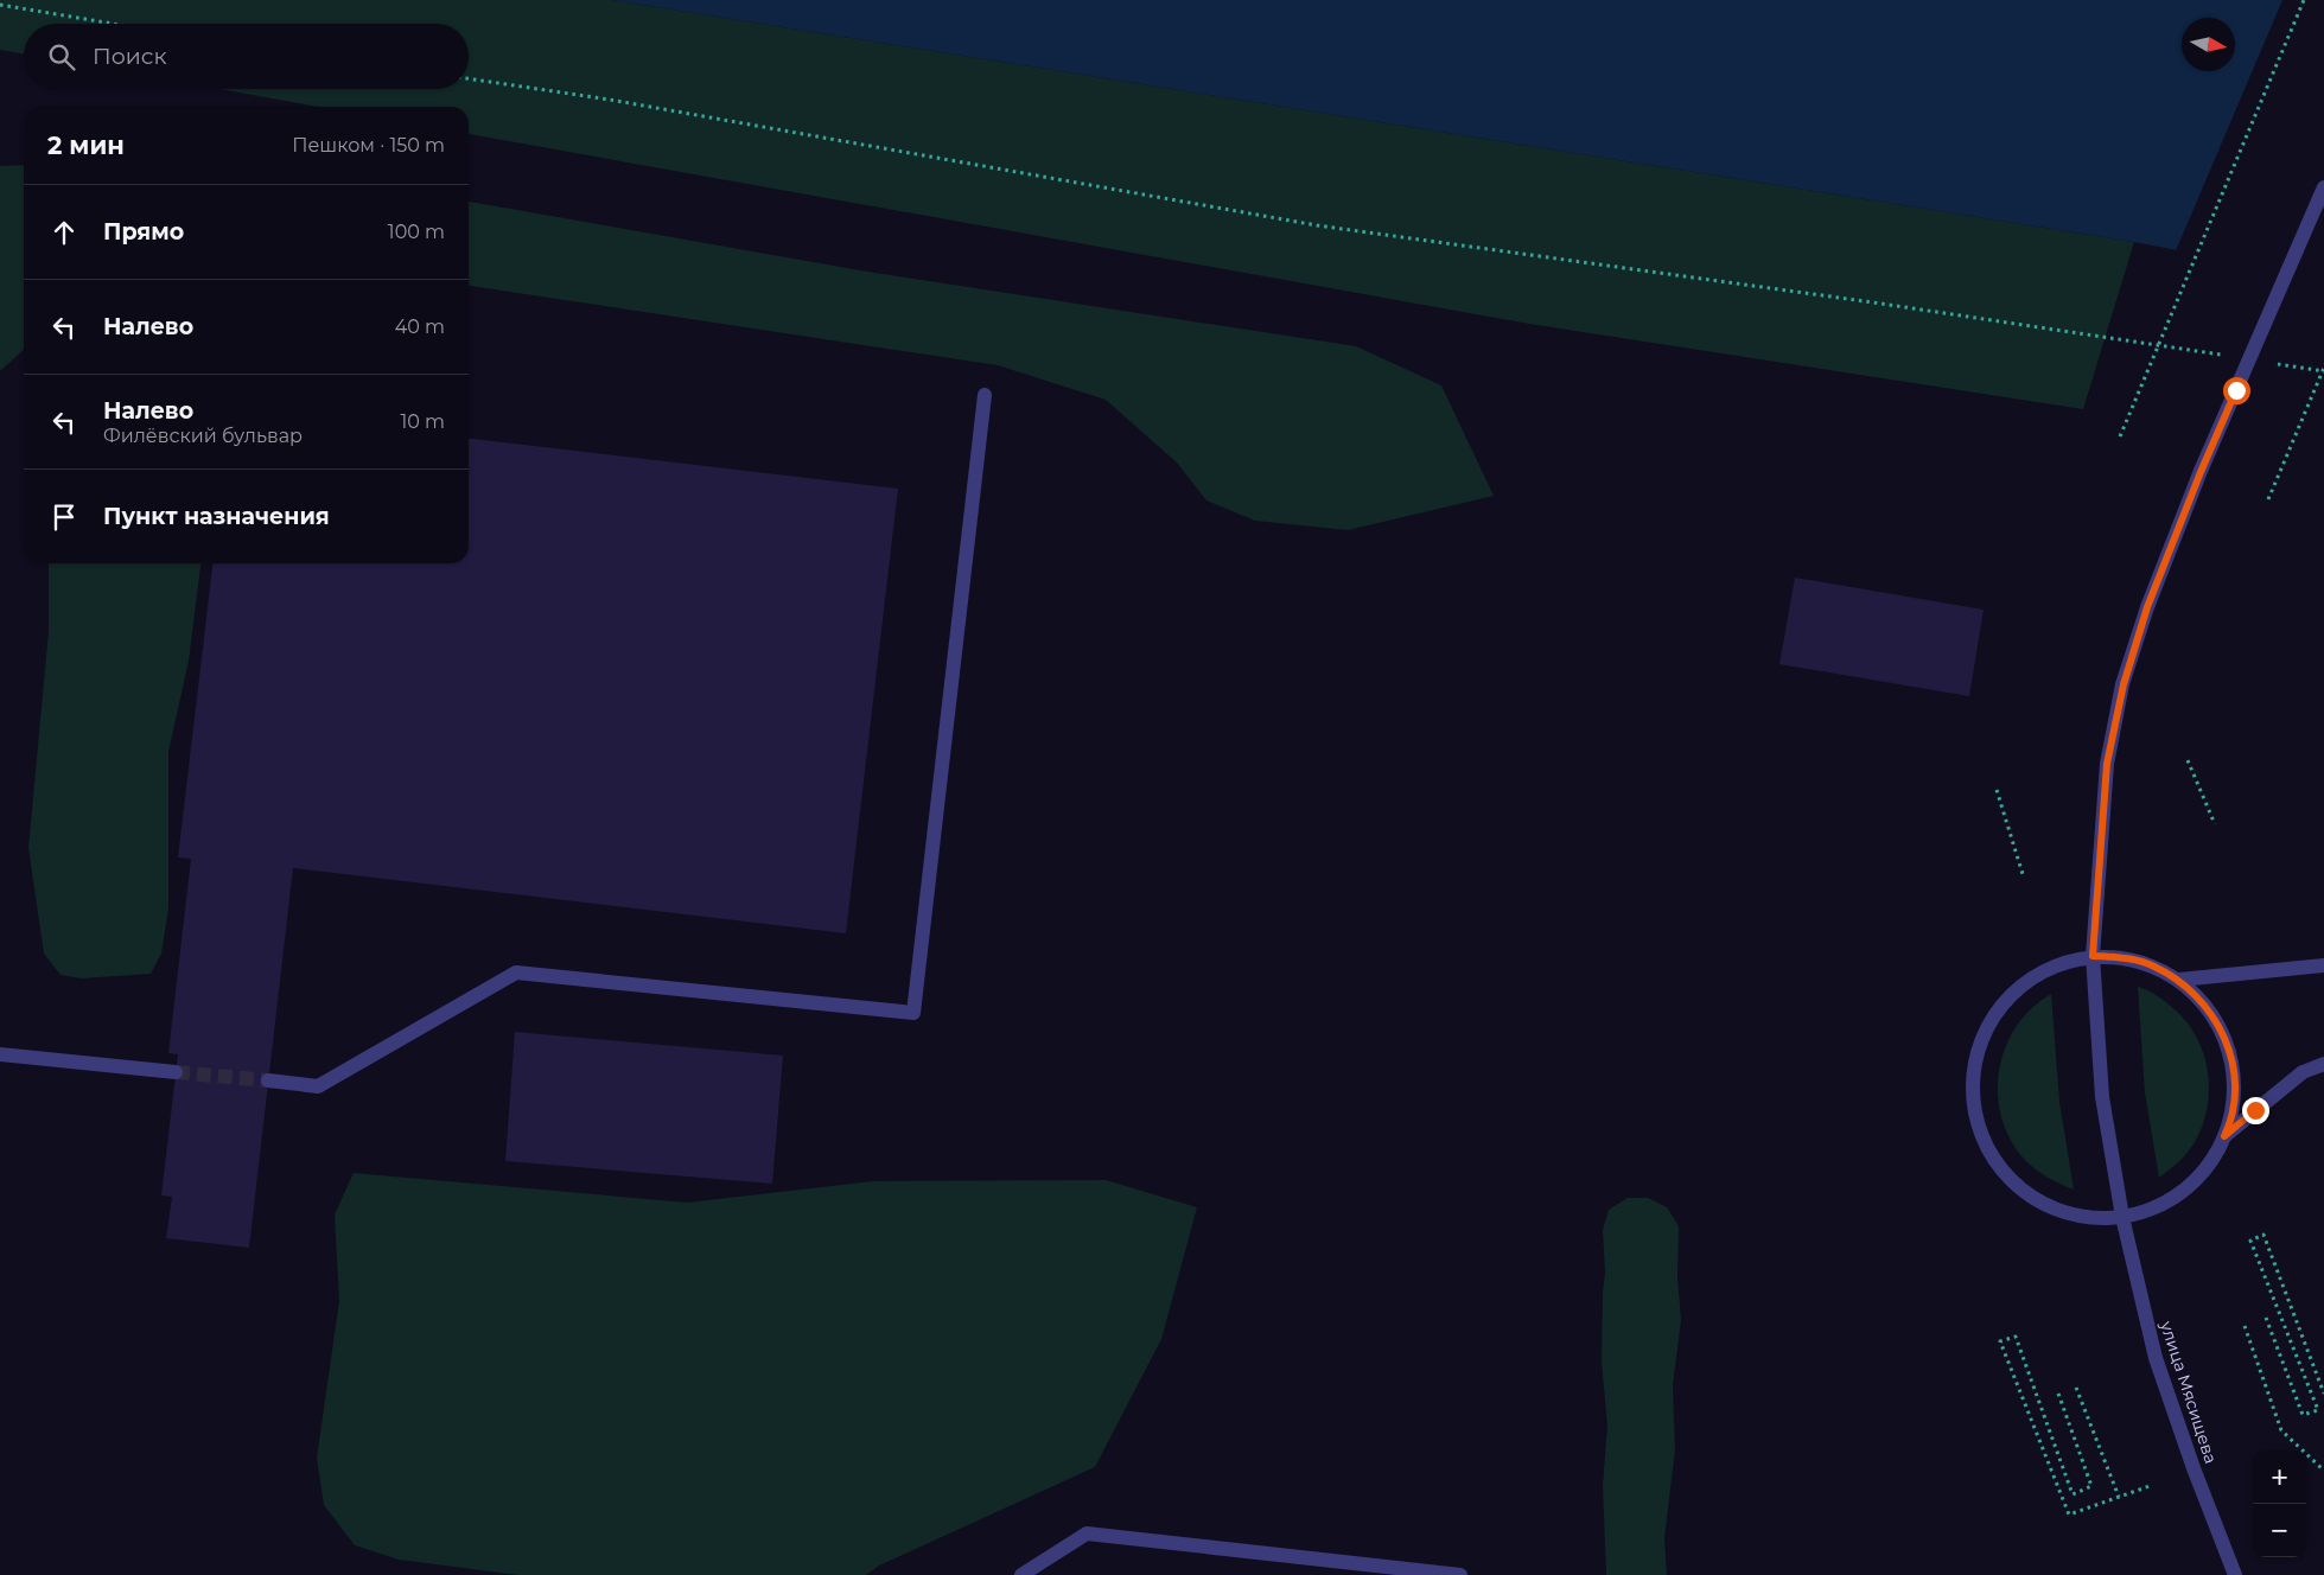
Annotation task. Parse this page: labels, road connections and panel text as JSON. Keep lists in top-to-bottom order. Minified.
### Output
{"streets":{"street":["улица Мясищева"]},"north":"right","page":{"search":"Поиск","heading":["2 мин","Пешком · 150 m"],"list":[["Прямо","100 m"],["Налево","40 m"],["Налево","Филёвский бульвар","10 m"],"Пункт назначения"],"map_buttons":["+","−"]}}
